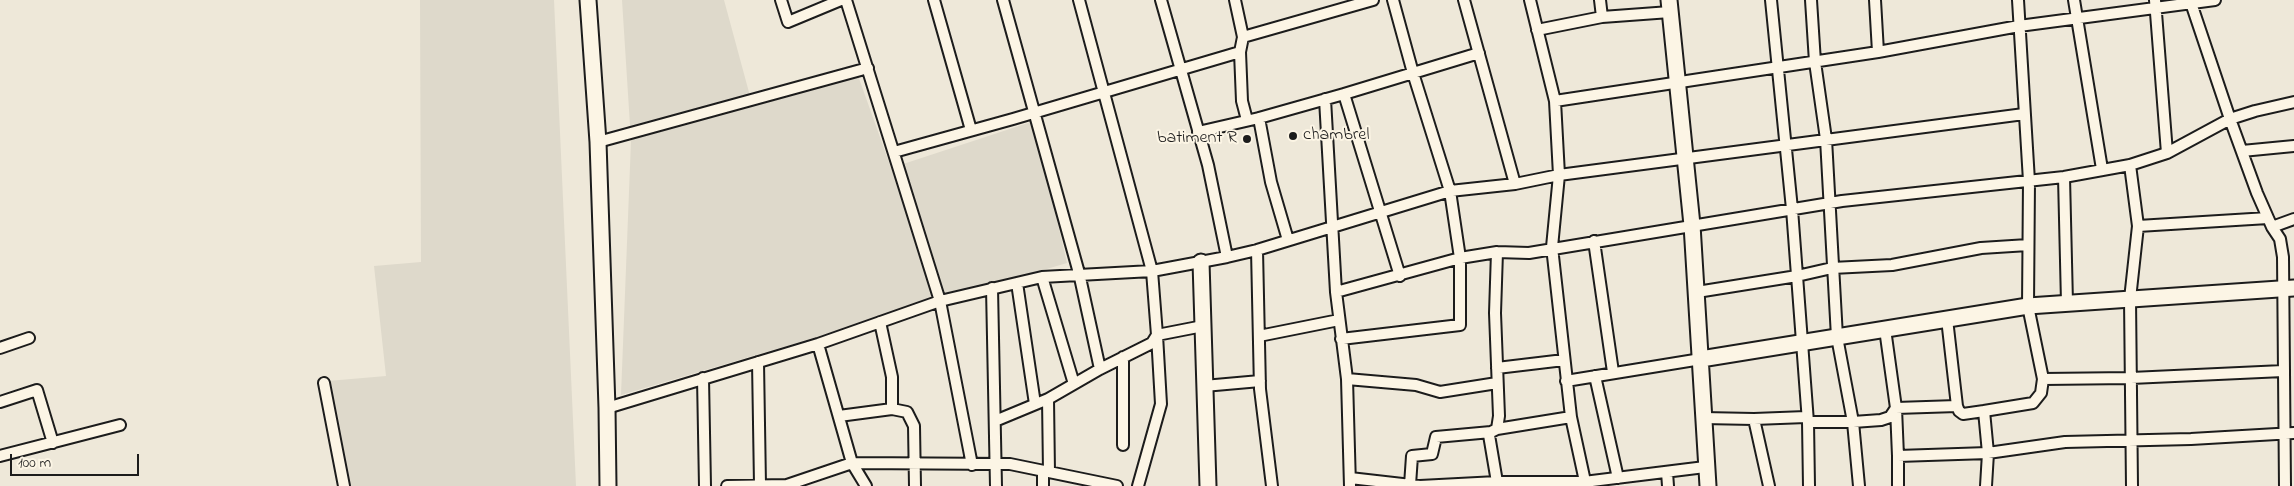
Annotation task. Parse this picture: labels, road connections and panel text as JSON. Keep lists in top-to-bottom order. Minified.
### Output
{"places":["chambrel","batiment R"],"scale_bar":"100 m"}
